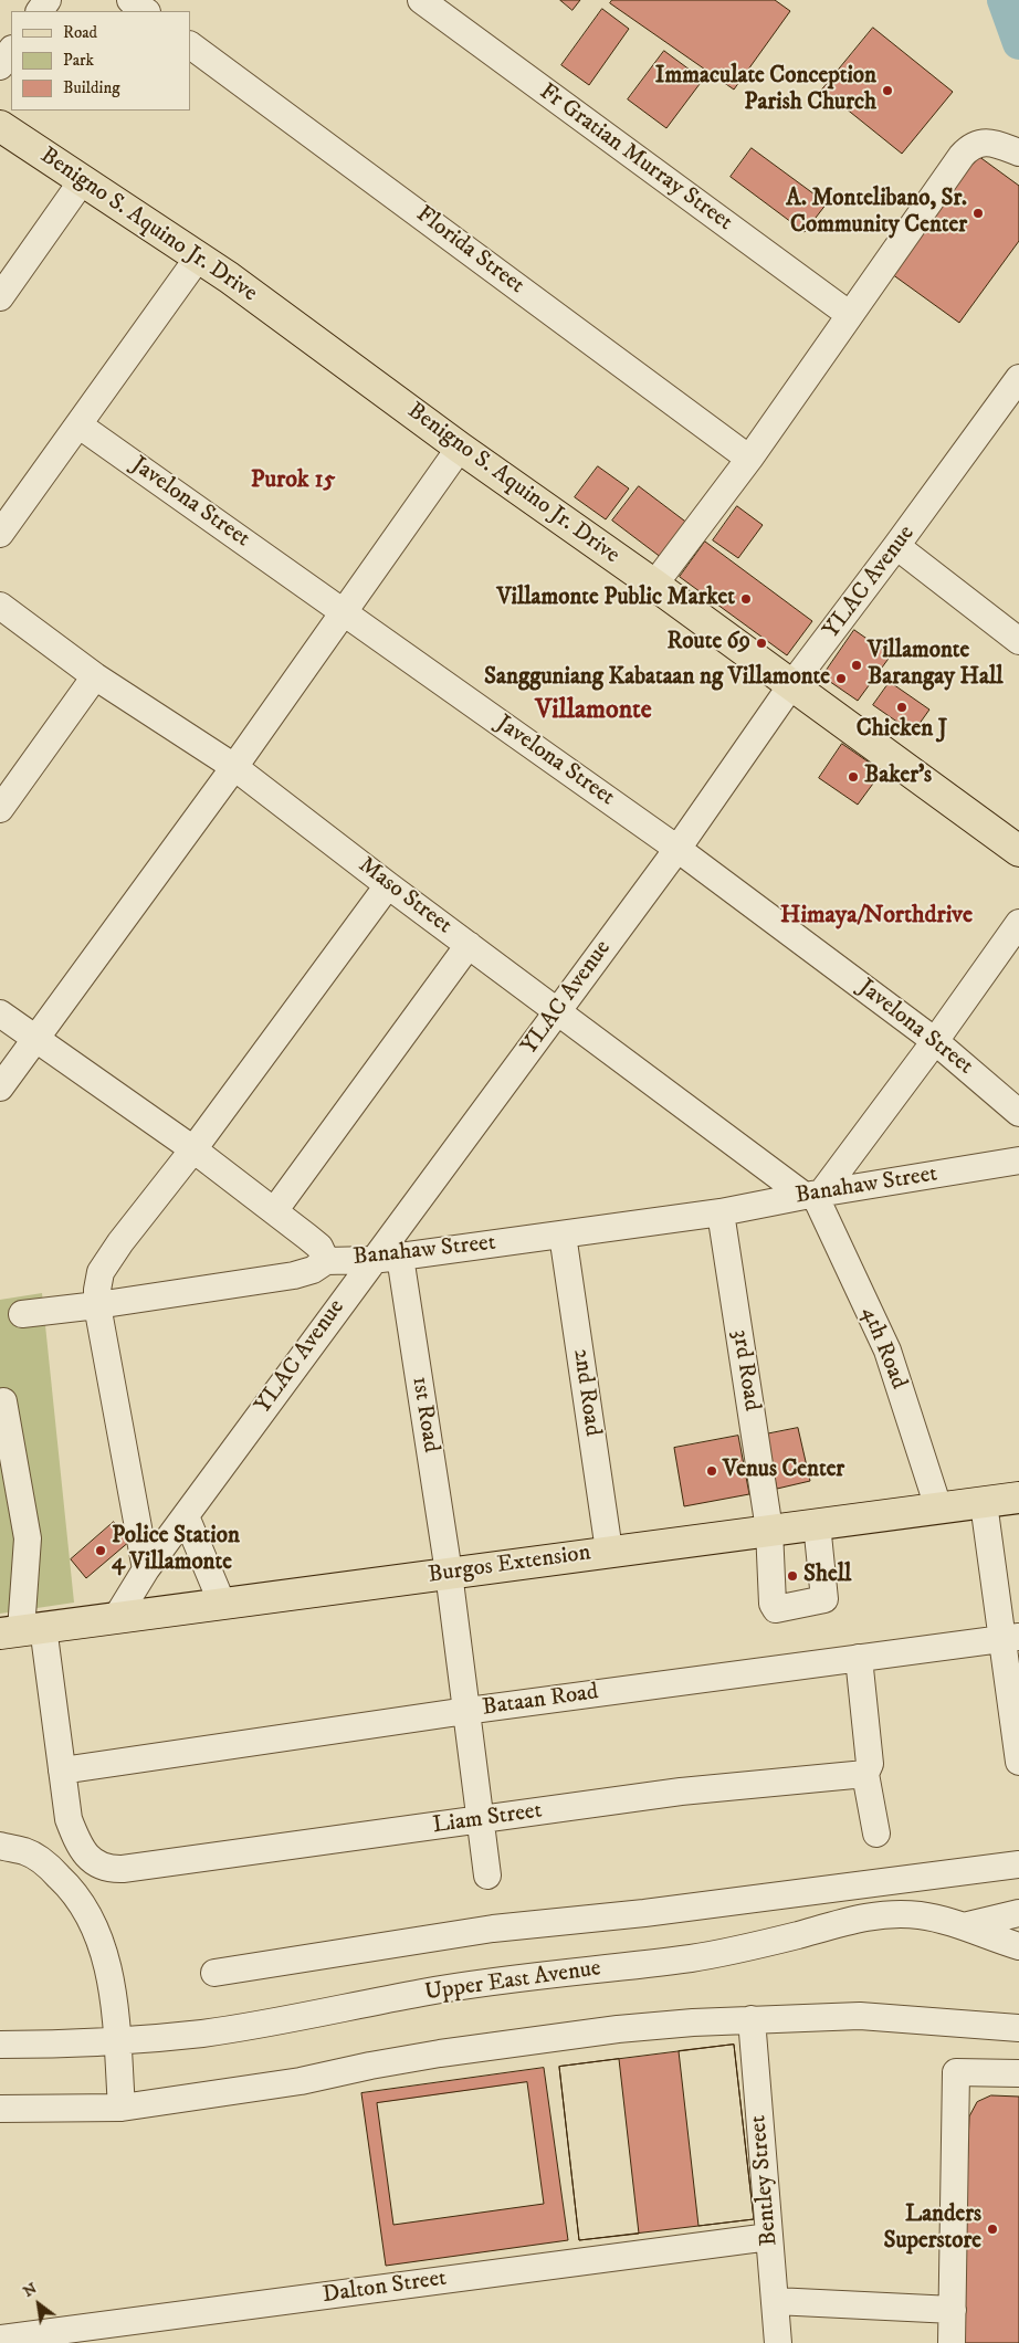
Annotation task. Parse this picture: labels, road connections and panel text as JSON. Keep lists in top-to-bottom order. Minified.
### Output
{"streets":{"main road":["Benigno S. Aquino Jr. Drive","Burgos Extension"],"street":["Fr Gratian Murray Street","Florida Street","Javelona Street","YLAC Avenue","Maso Street","Banahaw Street","4th Road","3rd Road","2nd Road","1st Road","Bataan Road","Liam Street","Upper East Avenue","Bentley Street","Dalton Street"]},"crossings":[["Benigno S. Aquino Jr. Drive","YLAC Avenue"],["Javelona Street","YLAC Avenue"],["YLAC Avenue","Maso Street"],["YLAC Avenue","Banahaw Street"],["YLAC Avenue","Burgos Extension"],["Maso Street","Banahaw Street"],["Maso Street","4th Road"],["Banahaw Street","4th Road"],["Banahaw Street","3rd Road"],["Banahaw Street","2nd Road"],["Banahaw Street","1st Road"],["4th Road","Burgos Extension"],["3rd Road","Burgos Extension"],["2nd Road","Burgos Extension"],["1st Road","Burgos Extension"],["1st Road","Bataan Road"],["1st Road","Liam Street"],["Burgos Extension","Liam Street"],["Bataan Road","Liam Street"],["Bentley Street","Dalton Street"]],"districts":["Purok 15","Villamonte","Himaya/Northdrive"],"places":["Immaculate Conception Parish Church","A. Montelibano, Sr. Community Center","Villamonte Public Market","Route 69","Villamonte Barangay Hall","Sangguniang Kabataan ng Villamonte","Chicken J","Baker's","Venus Center","Police Station 4 Villamonte","Shell","Landers Superstore"],"legend":["Road","Park","Building"],"north":"top left"}
